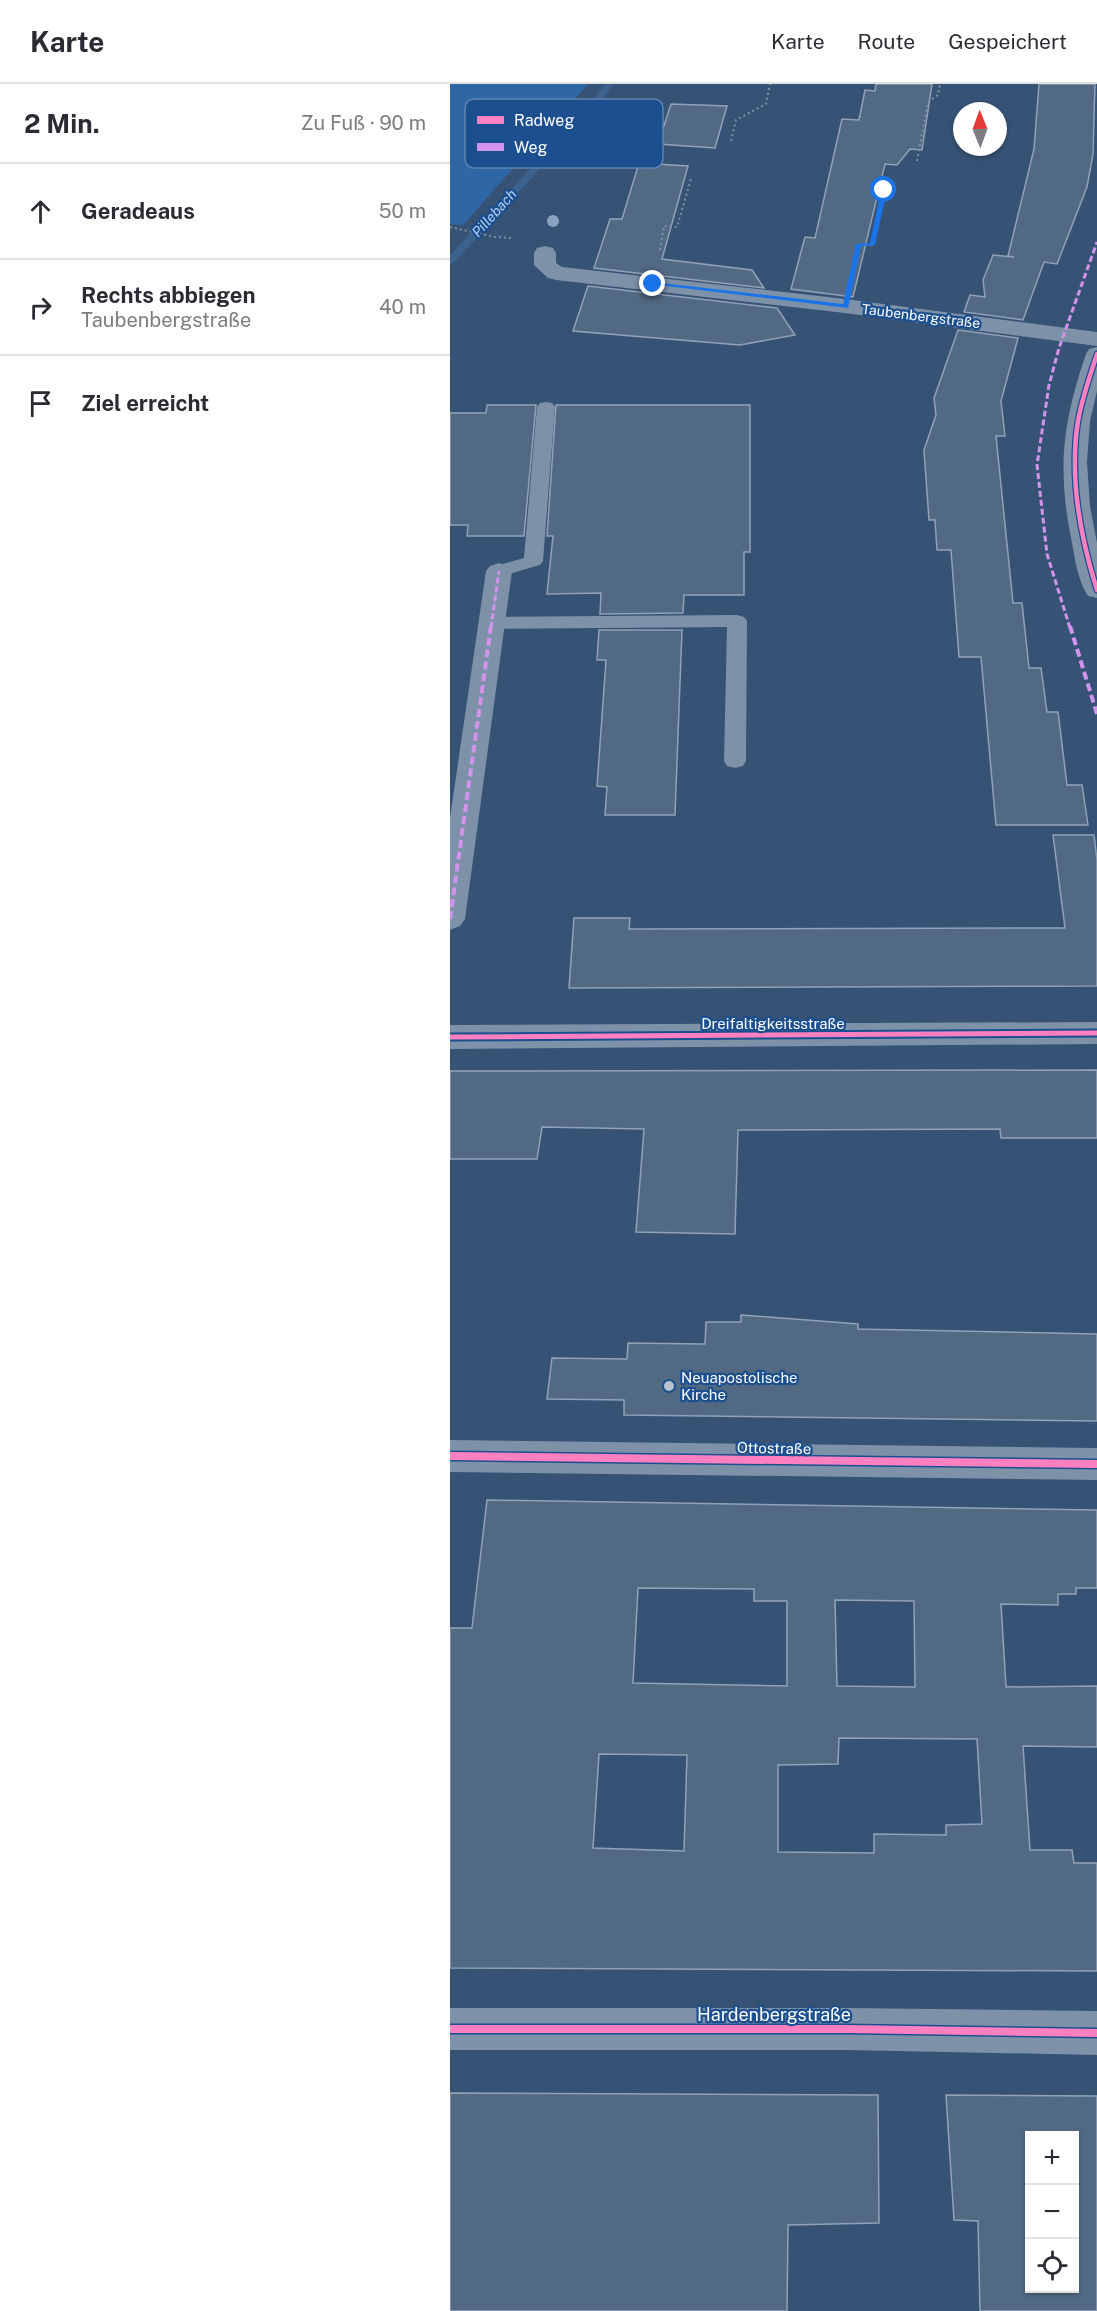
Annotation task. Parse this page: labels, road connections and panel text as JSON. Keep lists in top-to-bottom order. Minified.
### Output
{"streets":{"street":["Taubenbergstraße","Dreifaltigkeitsstraße","Ottostraße","Hardenbergstraße"]},"water":["Pillebach"],"places":["Neuapostolische Kirche"],"legend":["Radweg","Weg"],"north":"top","page":{"header":"Karte","nav":["Karte","Route","Gespeichert"],"heading":["2 Min.","Zu Fuß · 90 m"],"list":[["Geradeaus","50 m"],["Rechts abbiegen","Taubenbergstraße","40 m"],"Ziel erreicht"],"map_buttons":["+","−"]}}
